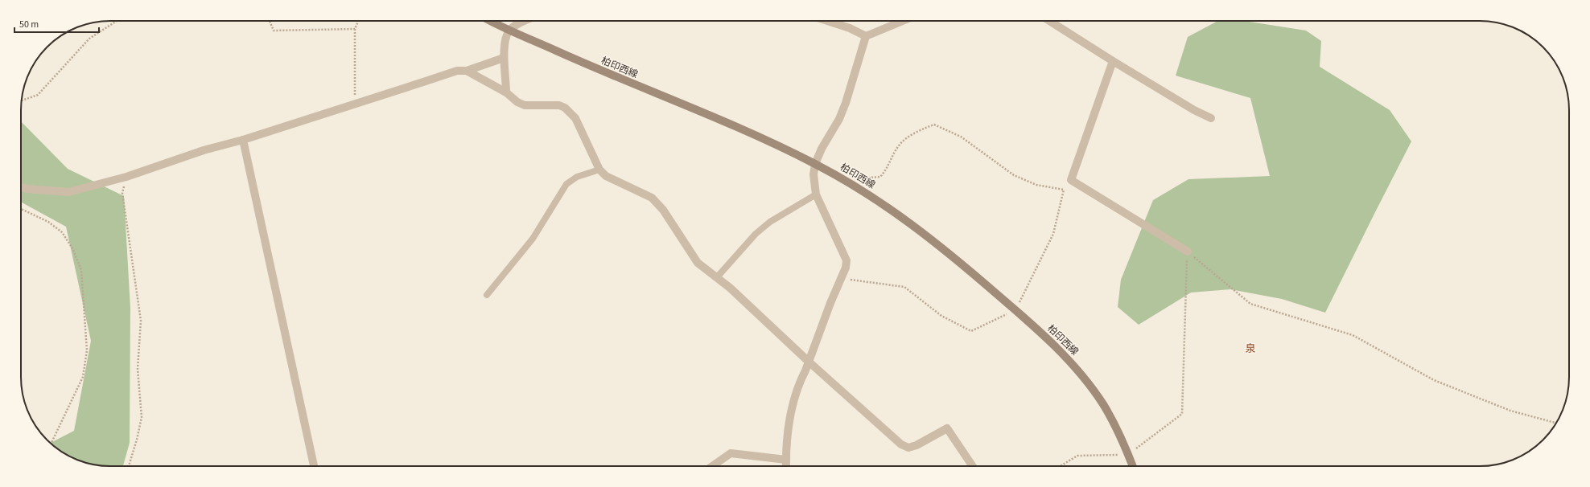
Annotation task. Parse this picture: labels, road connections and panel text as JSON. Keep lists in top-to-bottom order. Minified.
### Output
{"streets":{"main road":["柏印西線"]},"districts":["泉"],"scale_bar":"50 m"}
